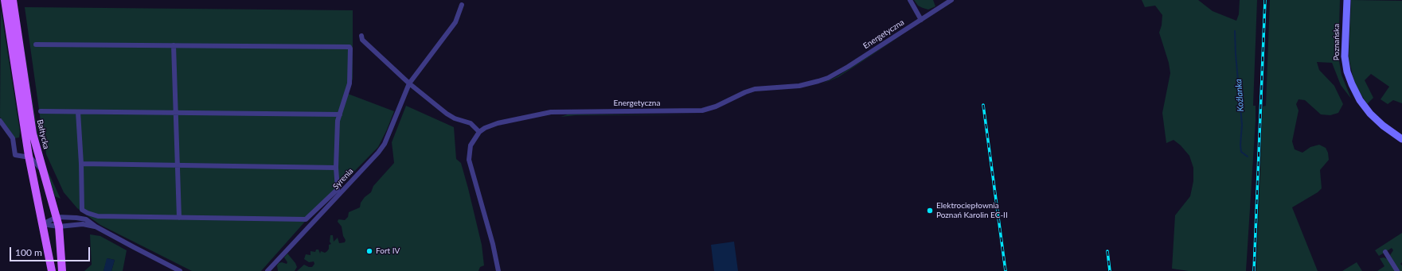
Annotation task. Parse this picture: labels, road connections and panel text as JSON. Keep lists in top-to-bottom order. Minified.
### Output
{"streets":{"main road":["Bałtycka"],"street":["Energetyczna","Poznańska","Syrenia"]},"water":["Koźlanka"],"places":["Elektrociepłownia Poznań Karolin EC-II","Fort IV"],"scale_bar":"100 m"}
